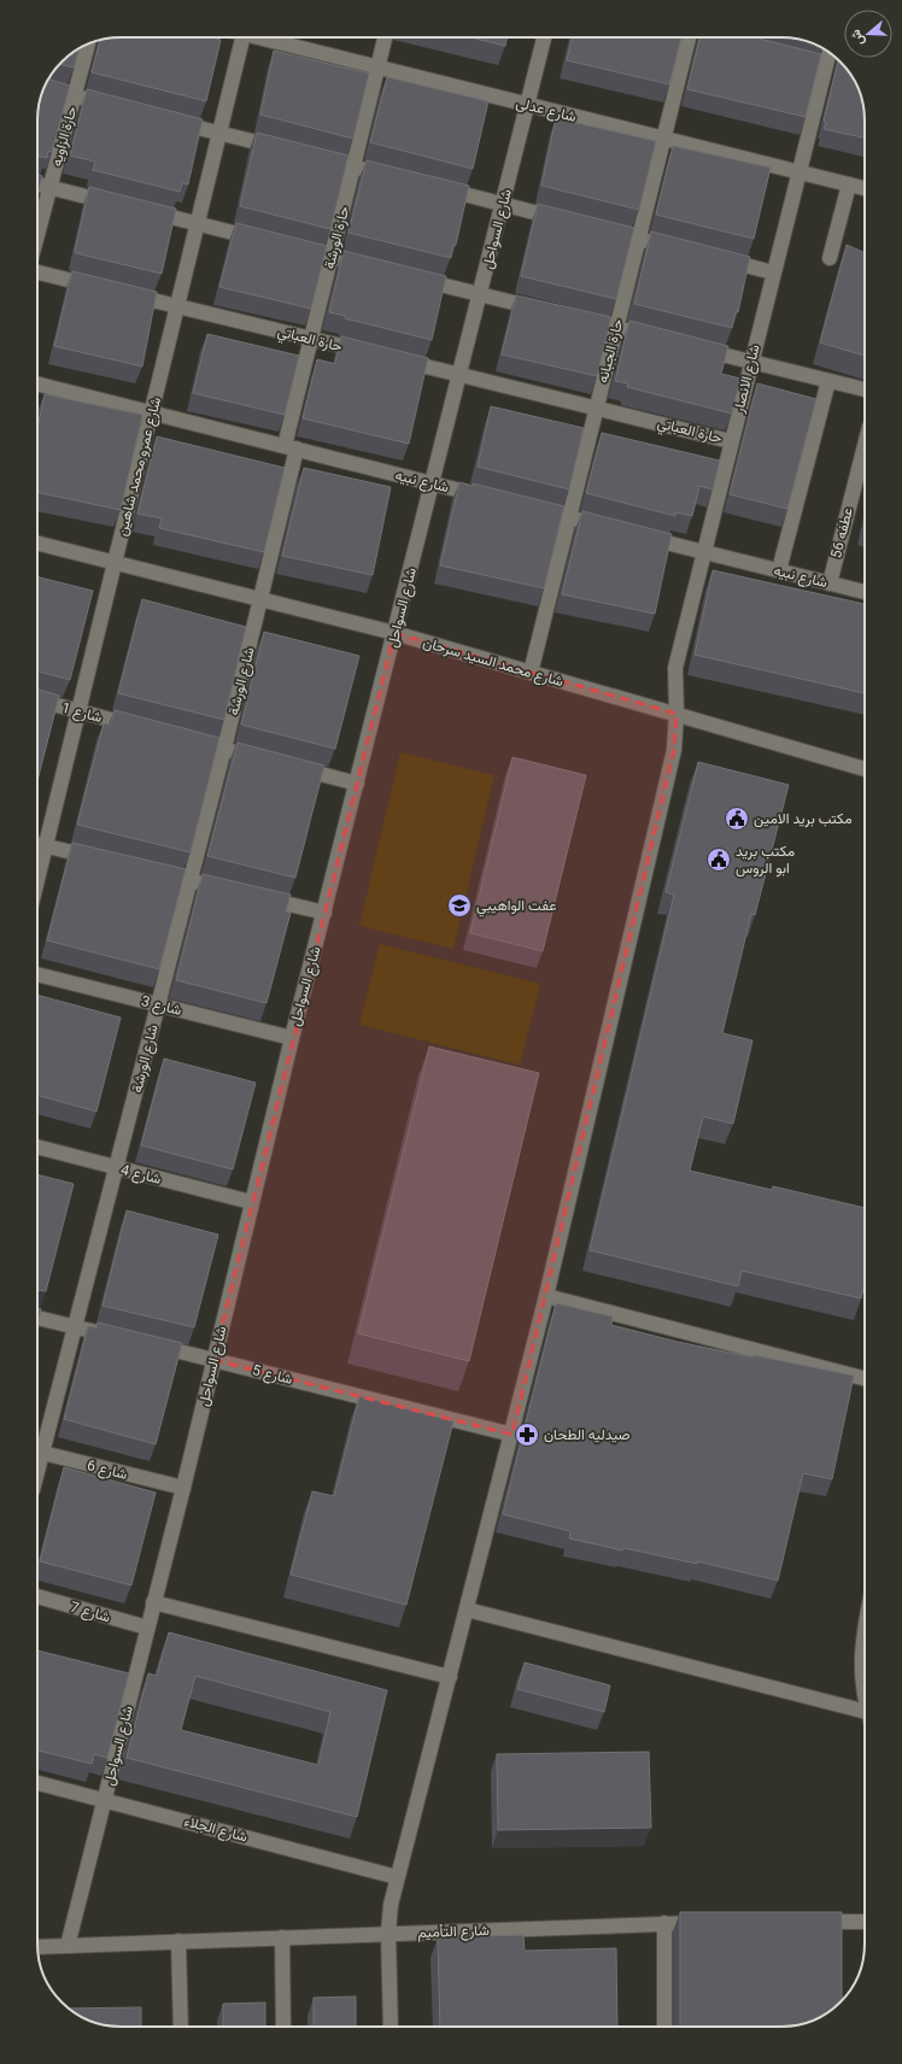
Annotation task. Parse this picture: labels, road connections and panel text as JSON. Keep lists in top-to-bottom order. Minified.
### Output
{"streets":{"street":["شارع عدلى","حارة الزاويه","شارع السواحل","حارة الورشة","حارة العباتي","حارة الجبانه","شارع الانصار","شارع عمرو محمد شاهين","شارع نبيه","عطفه 56","شارع محمد السيد سرحان","شارع الورشة","شارع 1","شارع 3","شارع 4","شارع 5","شارع 6","شارع 7","شارع الجلاء","شارع التأميم"]},"crossings":[["شارع عدلى","شارع السواحل"],["شارع عدلى","حارة الورشة"],["شارع عدلى","حارة الجبانه"],["شارع عدلى","شارع الانصار"],["شارع السواحل","حارة العباتي"],["شارع السواحل","شارع نبيه"],["شارع السواحل","شارع محمد السيد سرحان"],["شارع السواحل","شارع 3"],["شارع السواحل","شارع 4"],["شارع السواحل","شارع 5"],["شارع السواحل","شارع 6"],["شارع السواحل","شارع 7"],["شارع السواحل","شارع الجلاء"],["شارع السواحل","شارع التأميم"],["حارة الورشة","حارة العباتي"],["حارة الورشة","شارع نبيه"],["حارة الورشة","شارع محمد السيد سرحان"],["حارة الورشة","شارع الورشة"],["حارة العباتي","حارة الجبانه"],["حارة العباتي","شارع الانصار"],["حارة العباتي","شارع عمرو محمد شاهين"],["حارة الجبانه","شارع محمد السيد سرحان"],["شارع الانصار","شارع نبيه"],["شارع الانصار","شارع محمد السيد سرحان"],["شارع الانصار","شارع 5"],["شارع الانصار","شارع الجلاء"],["شارع الانصار","شارع التأميم"],["شارع عمرو محمد شاهين","شارع نبيه"],["شارع عمرو محمد شاهين","شارع محمد السيد سرحان"],["شارع عمرو محمد شاهين","شارع 1"],["شارع نبيه","عطفه 56"],["شارع محمد السيد سرحان","شارع الورشة"],["شارع الورشة","شارع 3"],["شارع الورشة","شارع 4"],["شارع الورشة","شارع 6"]],"places":{"public building":["مكتب بريد الامين","مكتب بريد ابو الروس"],"school or university":["عفت الواهيبي"],"pharmacy":["صيدليه الطحان"]},"north":"left"}
